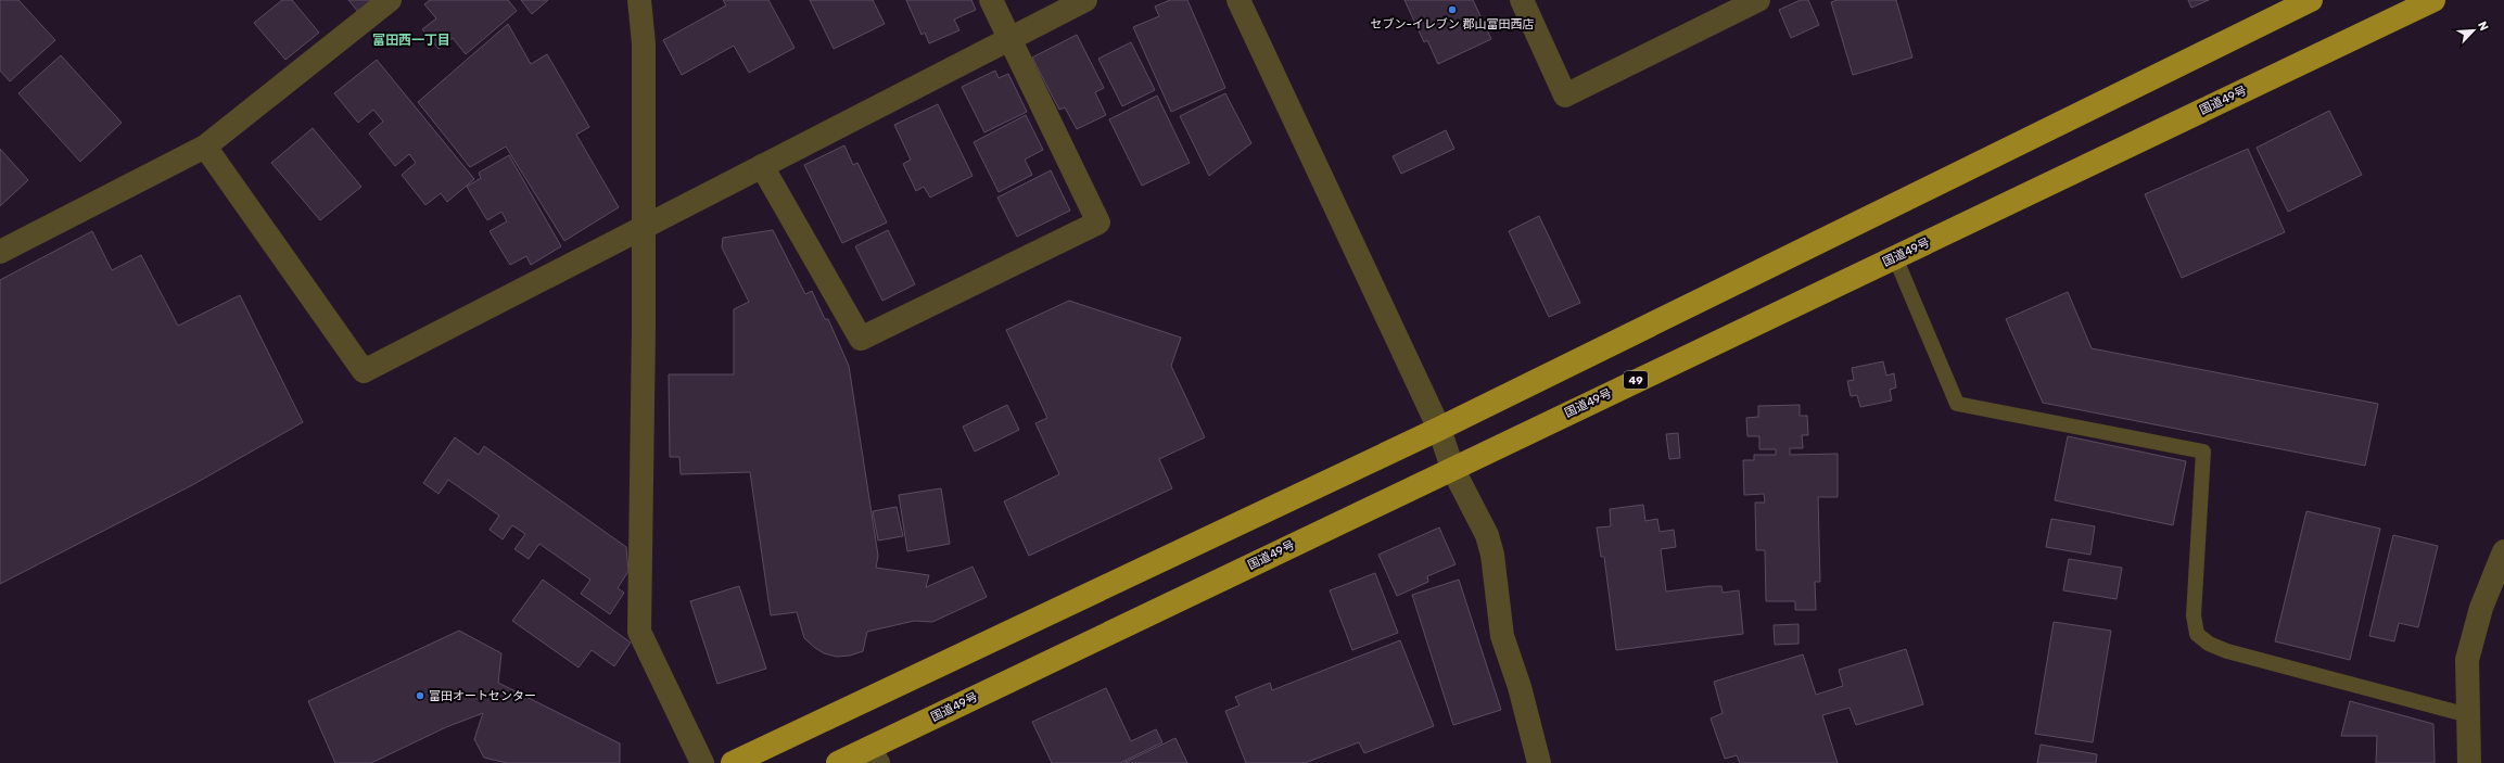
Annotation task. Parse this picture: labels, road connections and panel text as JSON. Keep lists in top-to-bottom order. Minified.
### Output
{"streets":{"highway":["国道49号","49"]},"districts":["富田西一丁目"],"places":["セブン-イレブン 郡山富田西店","富田オートセンター"],"north":"top right"}
